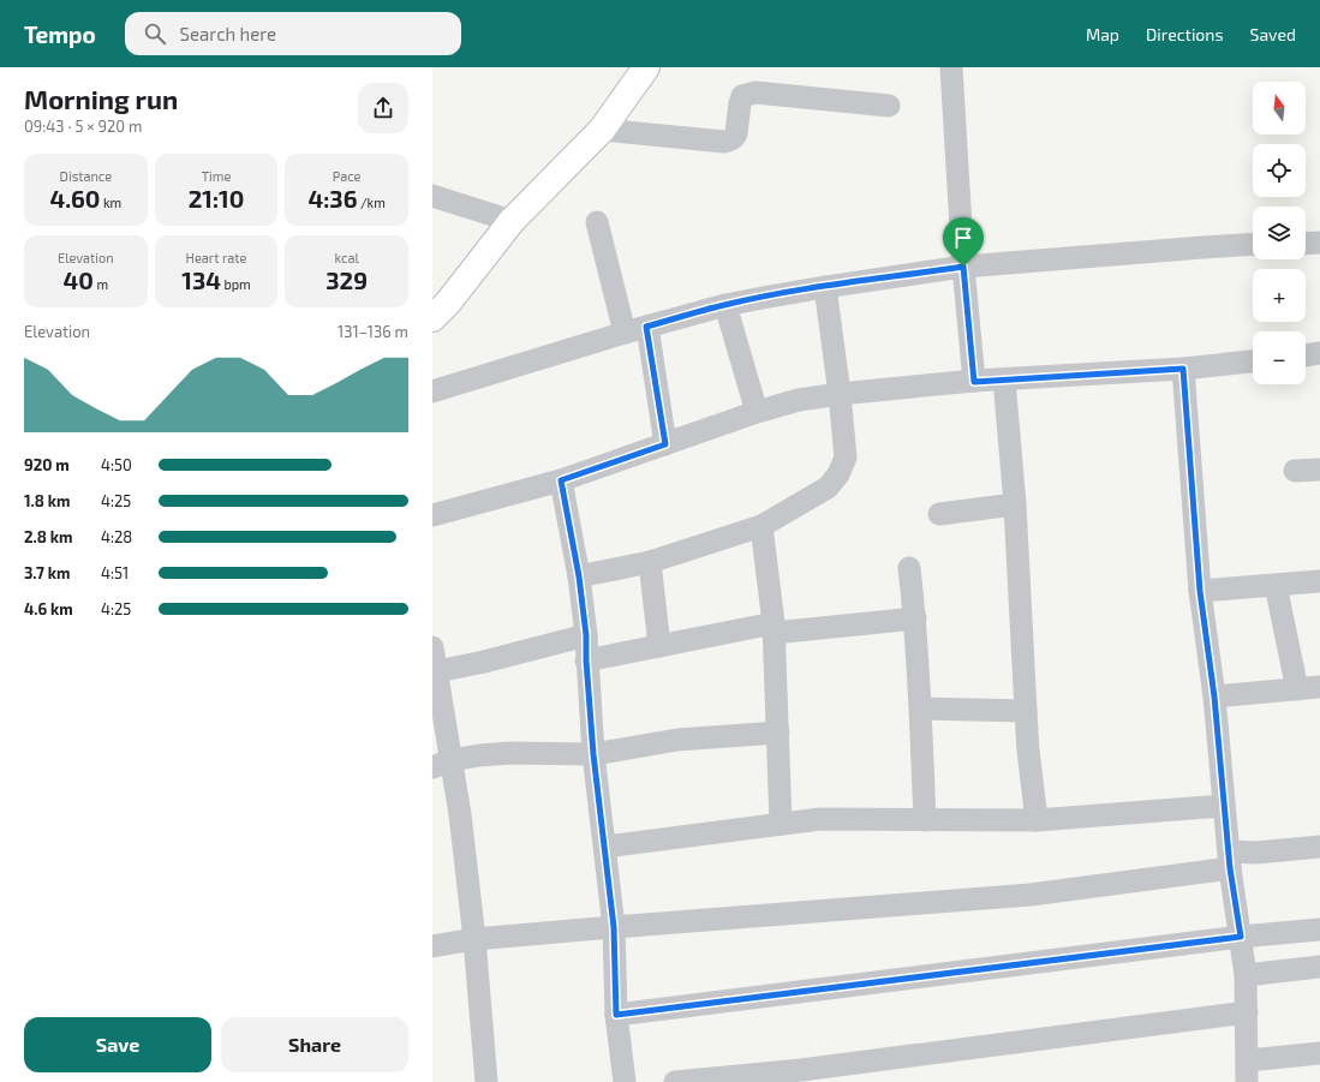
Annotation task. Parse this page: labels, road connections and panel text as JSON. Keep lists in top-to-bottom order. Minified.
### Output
{"north":"top","page":{"header":"Tempo","search":"Search here","nav":["Map","Directions","Saved"],"heading":["Morning run","09:43 · 5 × 920 m"],"map_buttons":["+","−"],"stats":[["Distance","4.60 km"],["Time","21:10"],["Pace","4:36 /km"],["Elevation","40 m"],["Heart rate","134 bpm"],["kcal","329"]],"chart":["Elevation","131–136 m"],"list":[{"name":"920 m","note":"4:50"},{"name":"1.8 km","note":"4:25"},{"name":"2.8 km","note":"4:28"},{"name":"3.7 km","note":"4:51"},{"name":"4.6 km","note":"4:25"}],"buttons":["Save","Share"]}}
